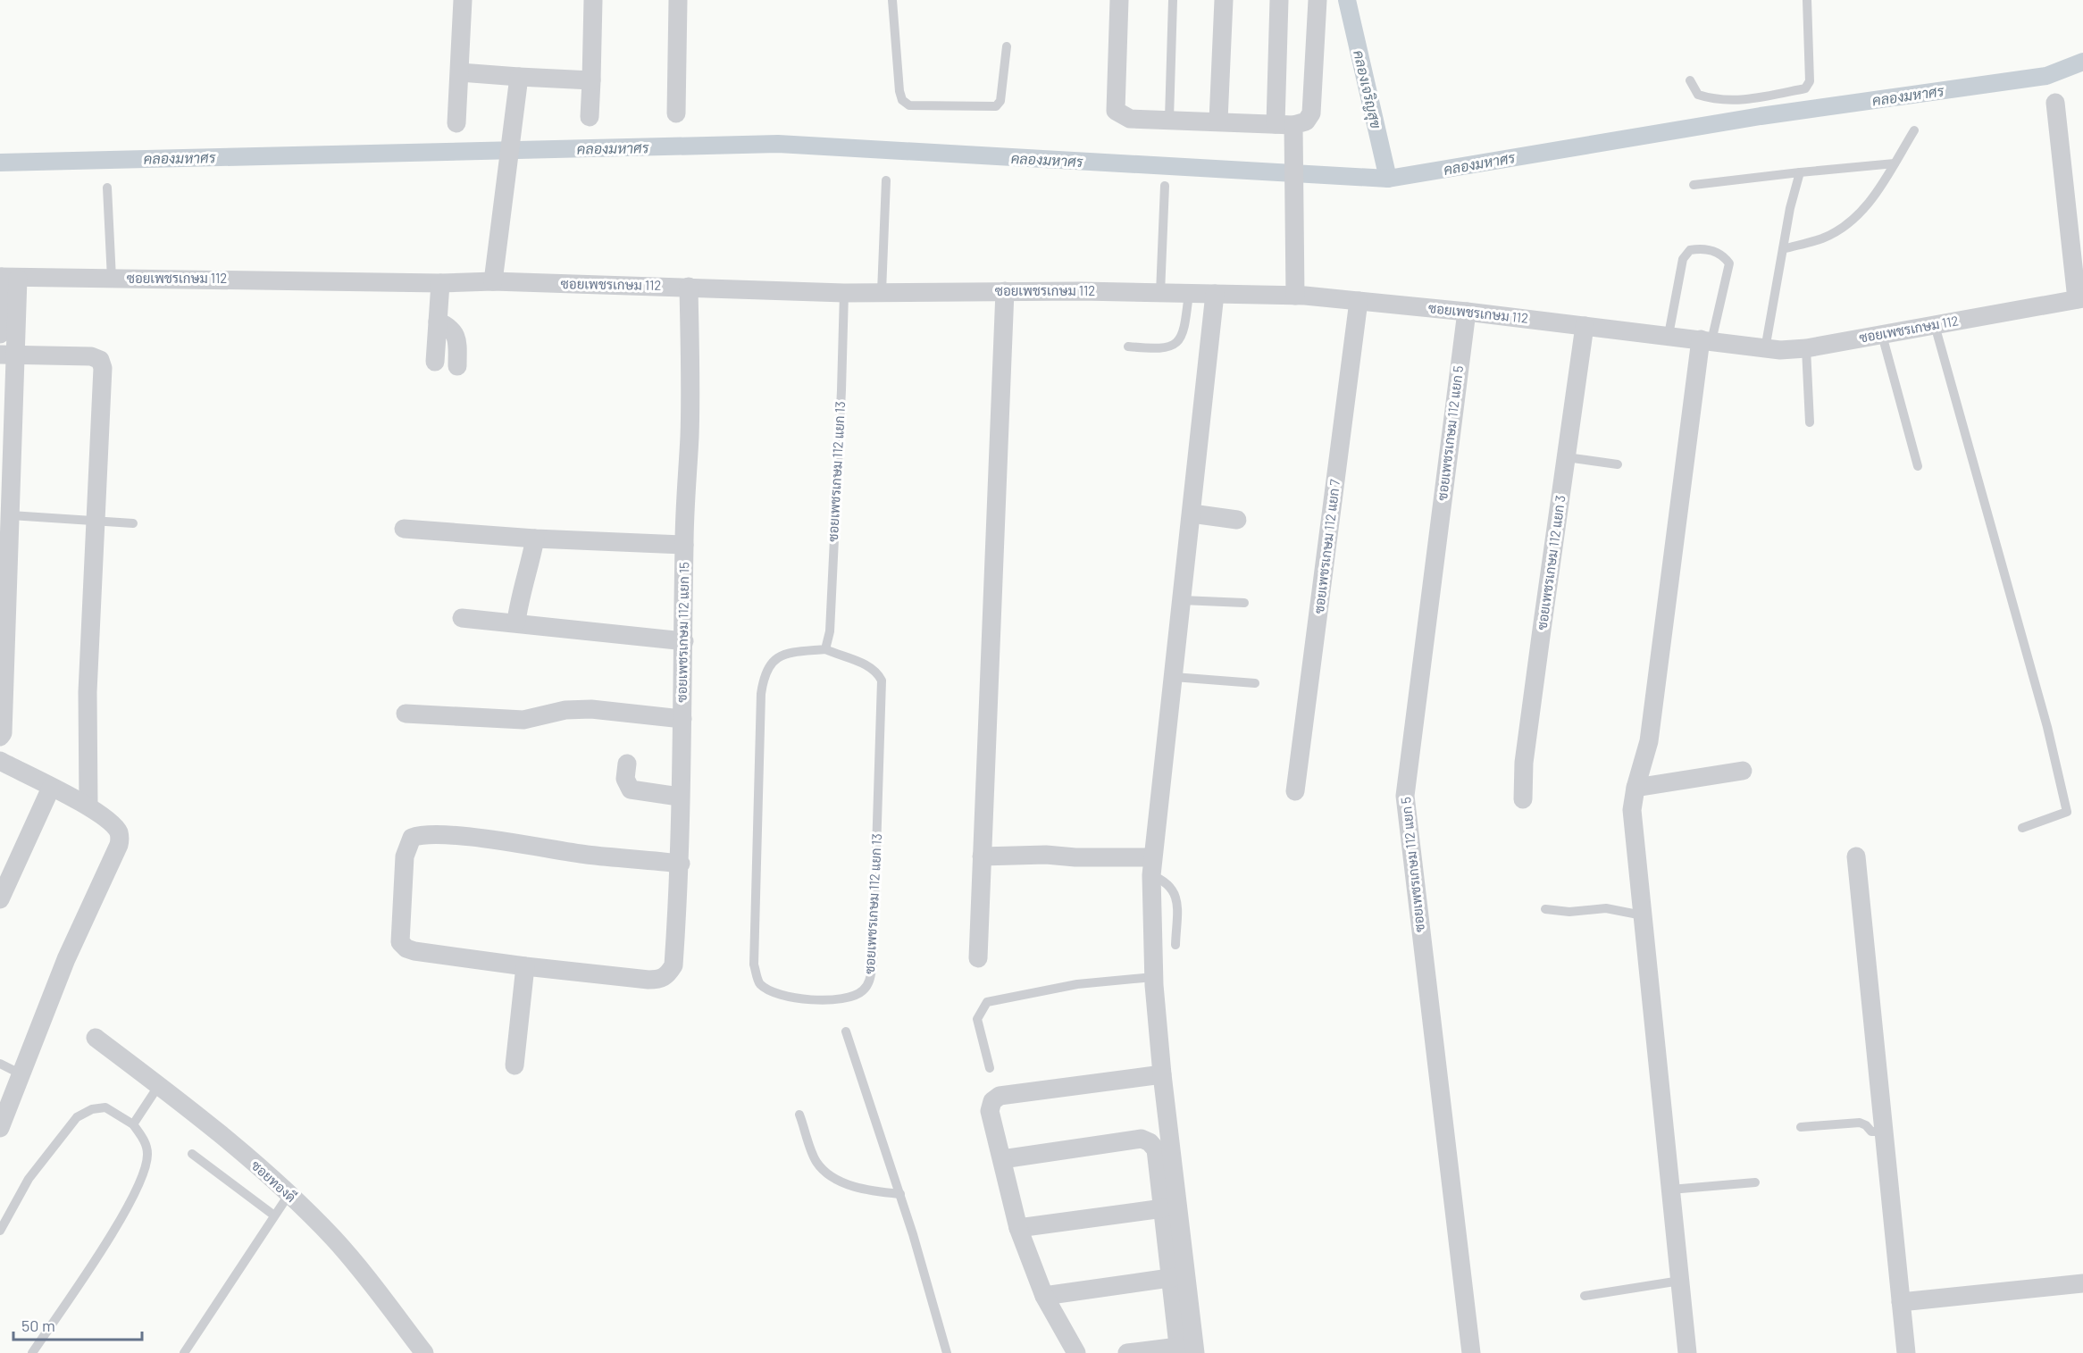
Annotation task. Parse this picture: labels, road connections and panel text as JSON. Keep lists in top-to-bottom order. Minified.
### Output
{"streets":{"street":["ซอยเพชรเกษม 112","ซอยเพชรเกษม 112 แยก 5","ซอยเพชรเกษม 112 แยก 7","ซอยเพชรเกษม 112 แยก 3","ซอยเพชรเกษม 112 แยก 15","ซอยทองดี"],"lane":["ซอยเพชรเกษม 112 แยก 13"]},"crossings":[["ซอยเพชรเกษม 112","ซอยเพชรเกษม 112 แยก 5"],["ซอยเพชรเกษม 112","ซอยเพชรเกษม 112 แยก 13"],["ซอยเพชรเกษม 112","ซอยเพชรเกษม 112 แยก 7"],["ซอยเพชรเกษม 112","ซอยเพชรเกษม 112 แยก 3"],["ซอยเพชรเกษม 112","ซอยเพชรเกษม 112 แยก 15"]],"water":["คลองเจริญสุข","คลองมหาศร"],"scale_bar":"50 m"}
